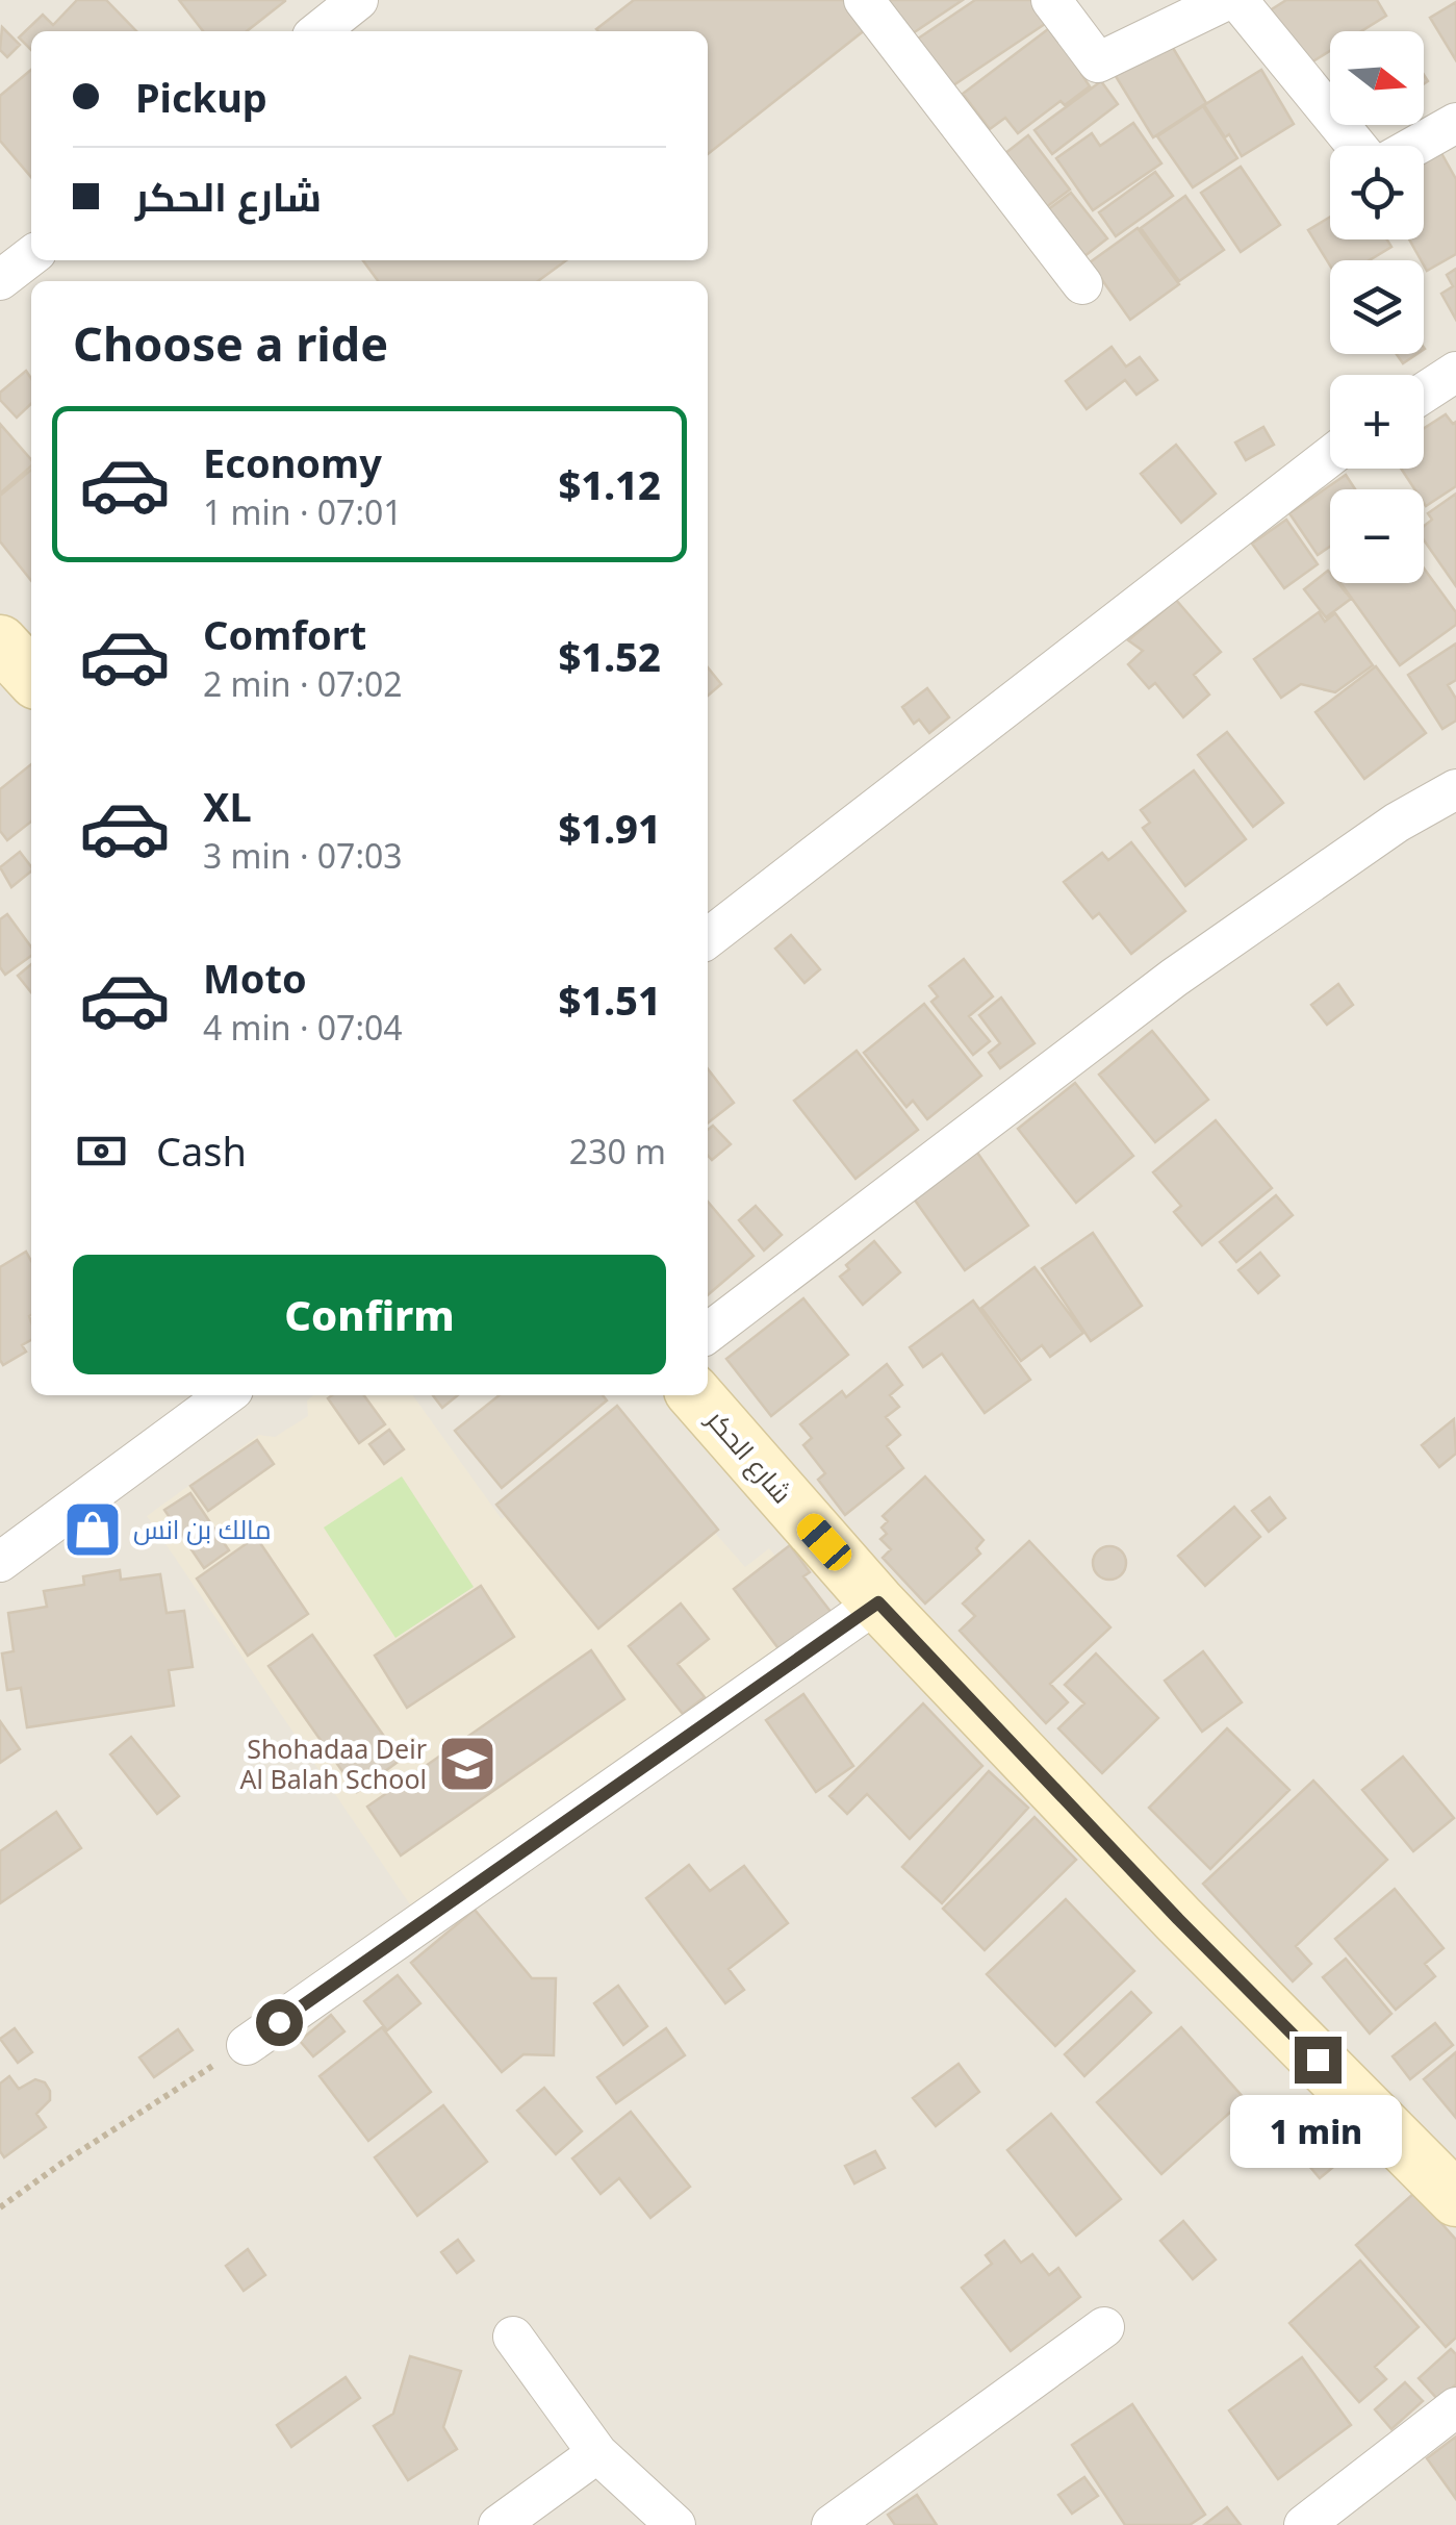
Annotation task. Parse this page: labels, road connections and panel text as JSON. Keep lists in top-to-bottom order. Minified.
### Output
{"streets":{"street":["شارع الحكر"]},"places":{"shop":["مالك بن انس"],"school or university":["Shohadaa Deir Al Balah School"]},"north":"right","page":{"map_buttons":["+","−"],"banner":["Pickup","شارع الحكر"],"heading":"Choose a ride","list":[{"name":"Economy","note":"1 min · 07:01","value":"$1.12"},{"name":"Comfort","note":"2 min · 07:02","value":"$1.52"},{"name":"XL","note":"3 min · 07:03","value":"$1.91"},{"name":"Moto","note":"4 min · 07:04","value":"$1.51"}],"pay":["Cash","230 m"],"buttons":"Confirm","bubble":"1 min"}}
